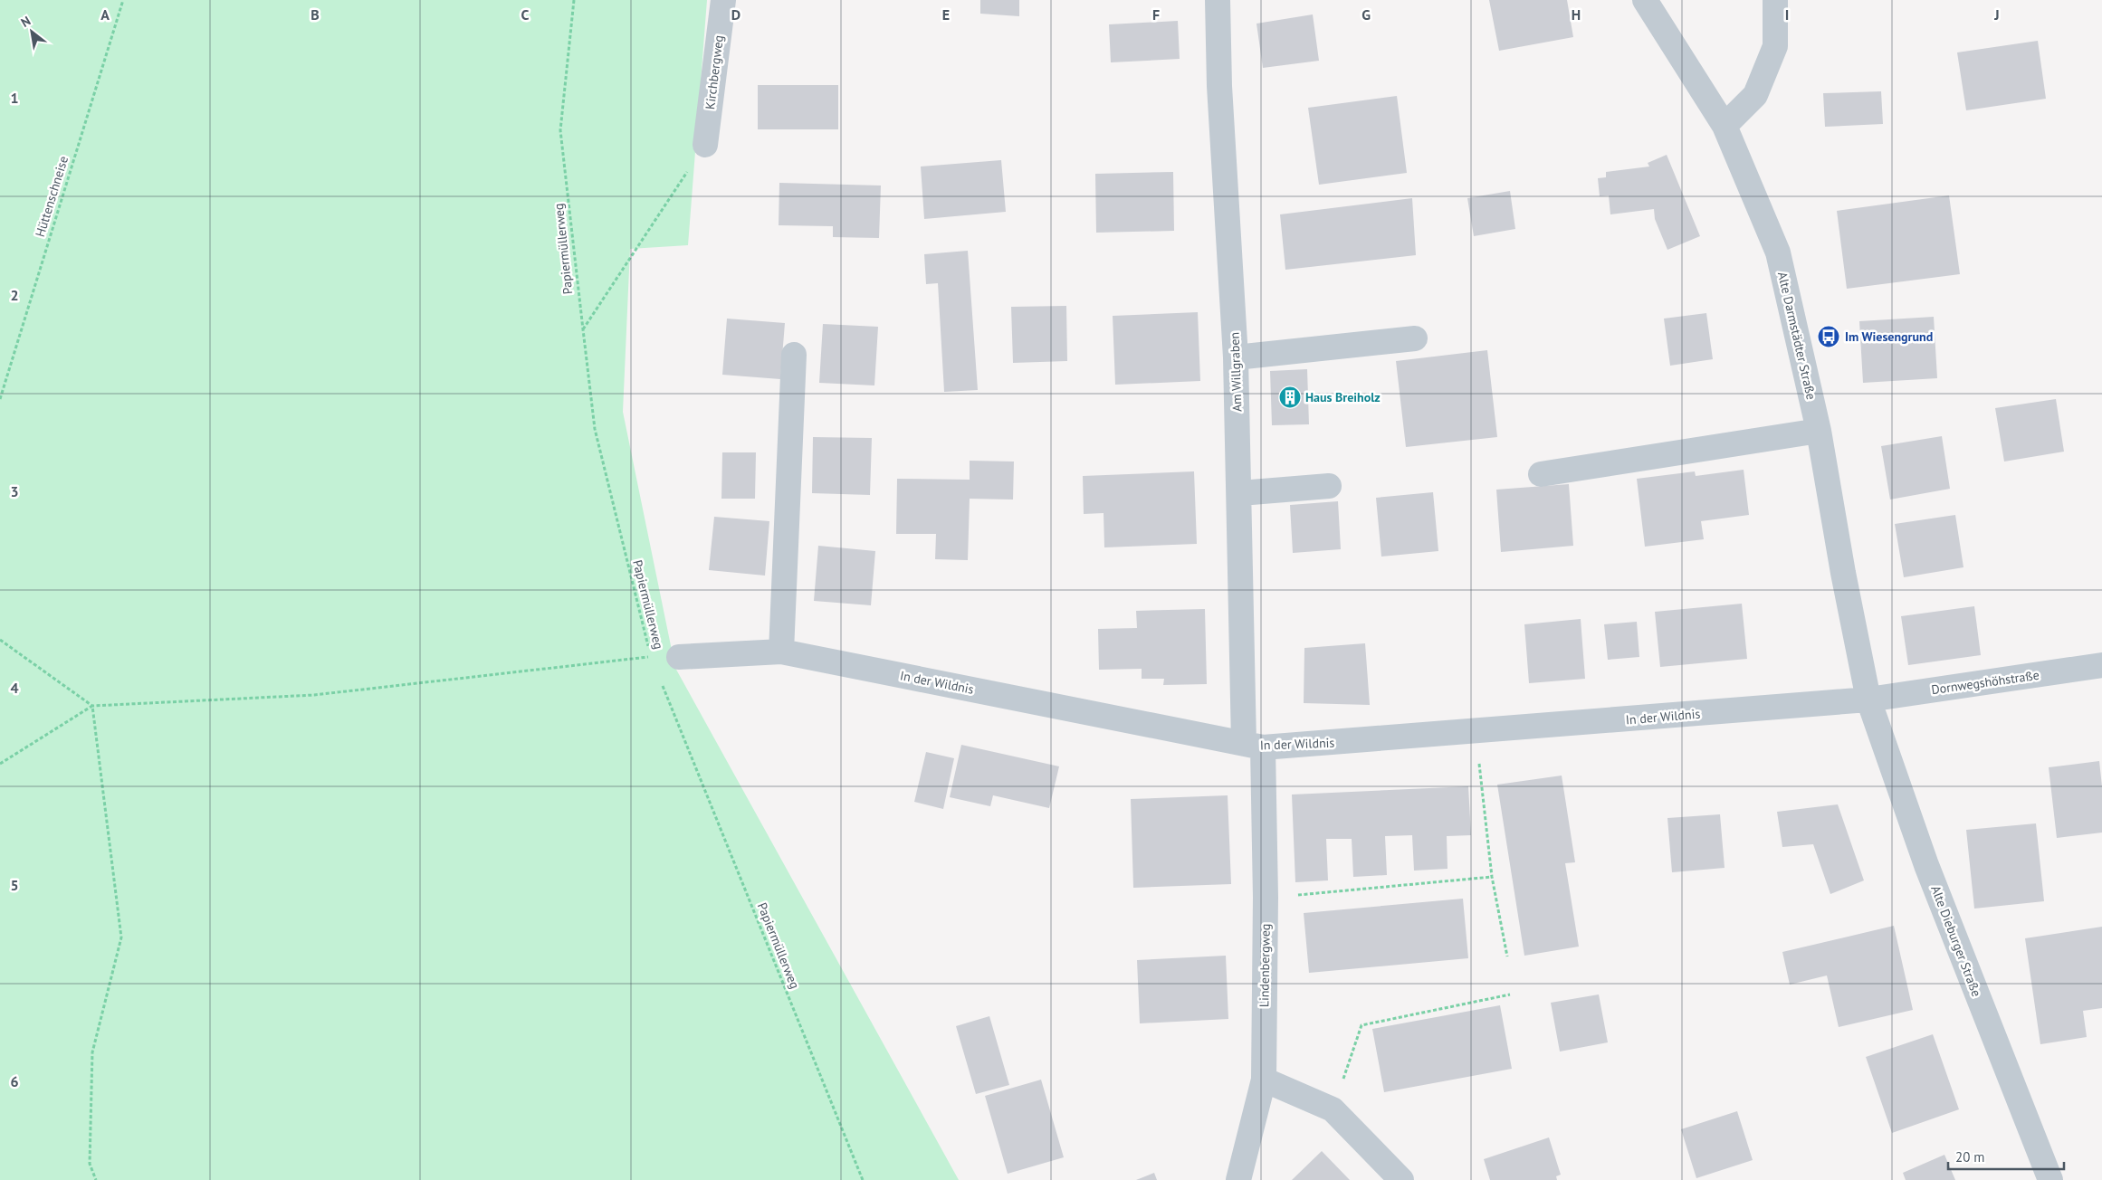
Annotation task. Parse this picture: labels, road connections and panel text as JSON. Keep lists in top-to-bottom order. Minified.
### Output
{"streets":{"street":["Kirchbergweg","Alte Darmstädter Straße","Am Willgraben","In der Wildnis","Dornwegshöhstraße","Alte Dieburger Straße","Lindenbergweg"],"path":["Hüttenschneise","Papiermüllerweg"]},"crossings":[["Alte Darmstädter Straße","In der Wildnis"],["Alte Darmstädter Straße","Dornwegshöhstraße"],["Alte Darmstädter Straße","Alte Dieburger Straße"],["Am Willgraben","In der Wildnis"],["Am Willgraben","Lindenbergweg"],["In der Wildnis","Dornwegshöhstraße"],["In der Wildnis","Alte Dieburger Straße"],["In der Wildnis","Lindenbergweg"],["Dornwegshöhstraße","Alte Dieburger Straße"]],"places":{"bus stop":["Im Wiesengrund"],"building":["Haus Breiholz"]},"scale_bar":"20 m","north":"top left","grid":{"columns":["A","B","C","D","E","F","G","H","I","J"],"rows":["1","2","3","4","5","6"]}}
